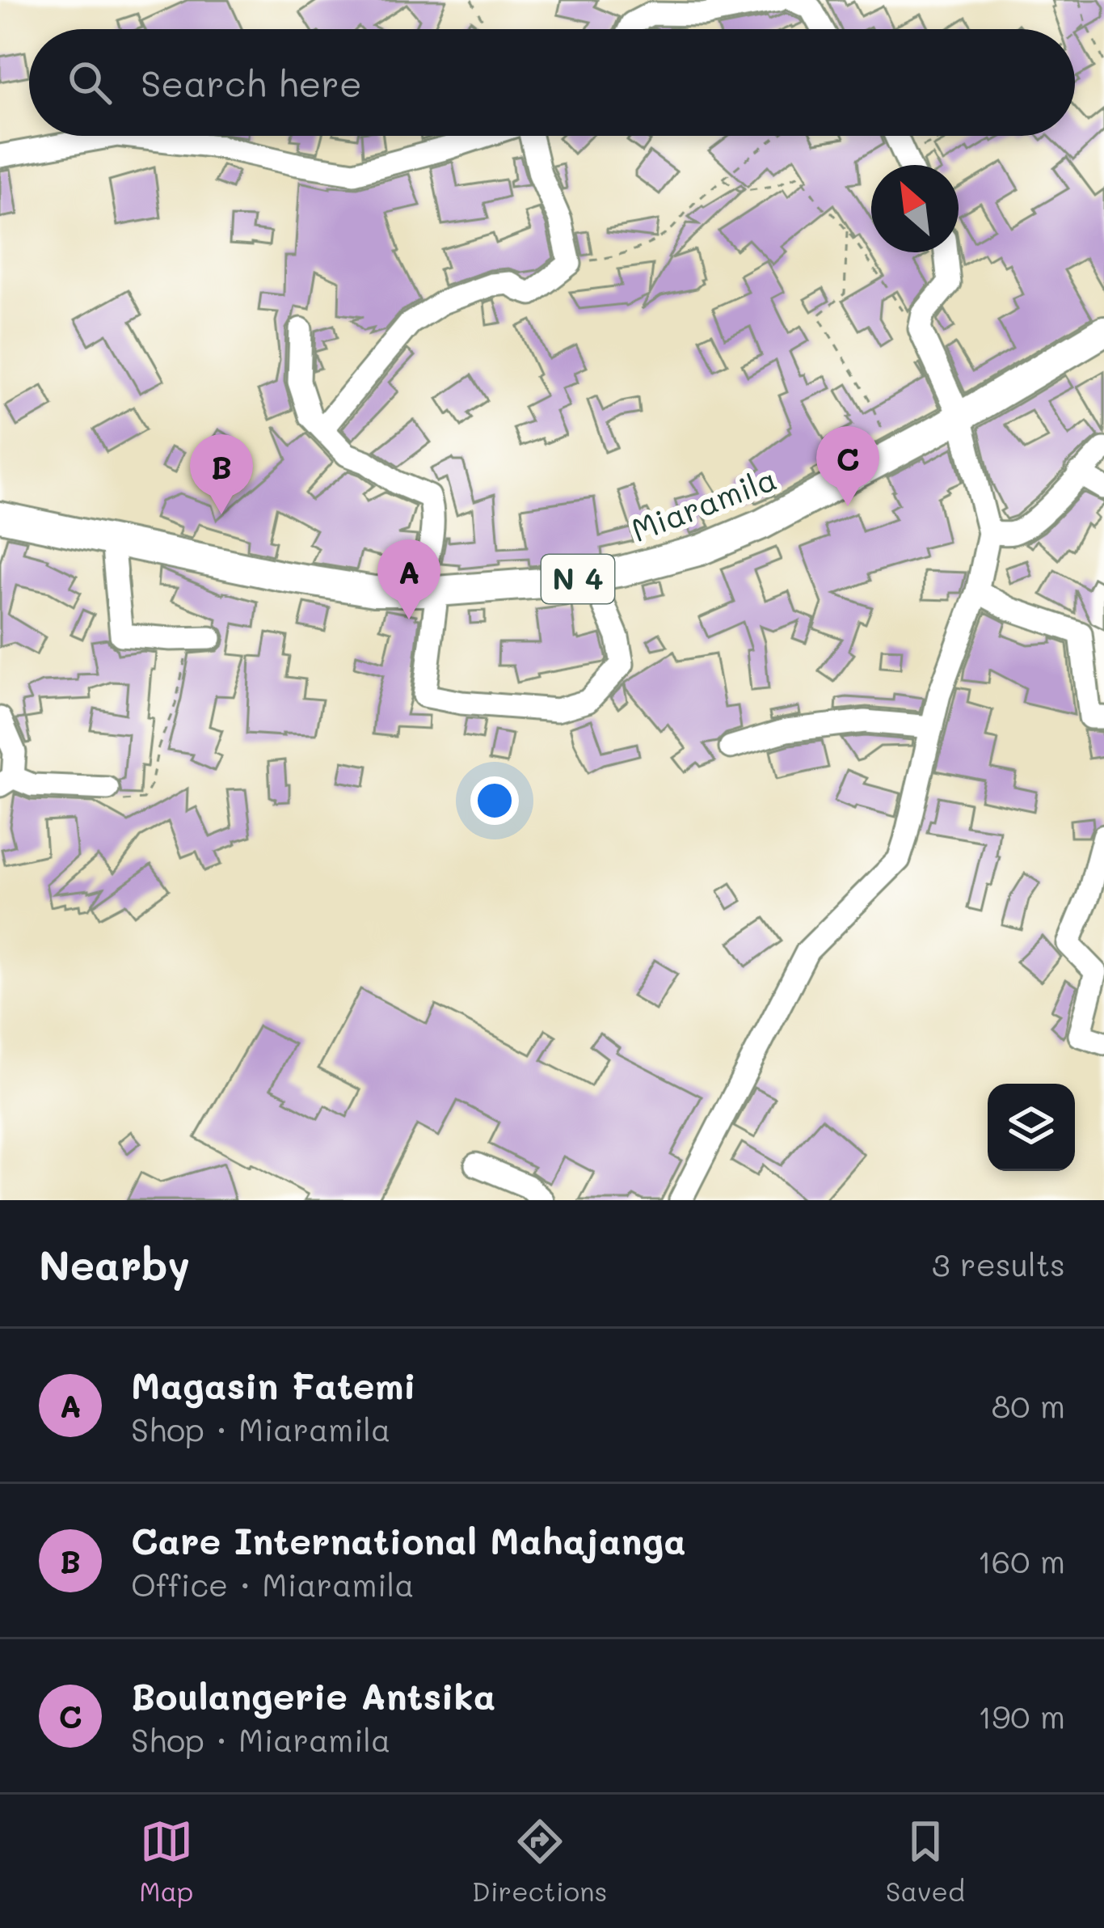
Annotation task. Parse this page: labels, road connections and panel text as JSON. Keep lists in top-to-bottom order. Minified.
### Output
{"streets":{"main road":["Miaramila","N 4"]},"north":"top left","page":{"search":"Search here","pins":["C","B","A"],"heading":["Nearby","3 results"],"list":[{"mark":"A","name":"Magasin Fatemi","note":"Shop · Miaramila","value":"80 m"},{"mark":"B","name":"Care International Mahajanga","note":"Office · Miaramila","value":"160 m"},{"mark":"C","name":"Boulangerie Antsika","note":"Shop · Miaramila","value":"190 m"}],"nav":["Map","Directions","Saved"]}}
